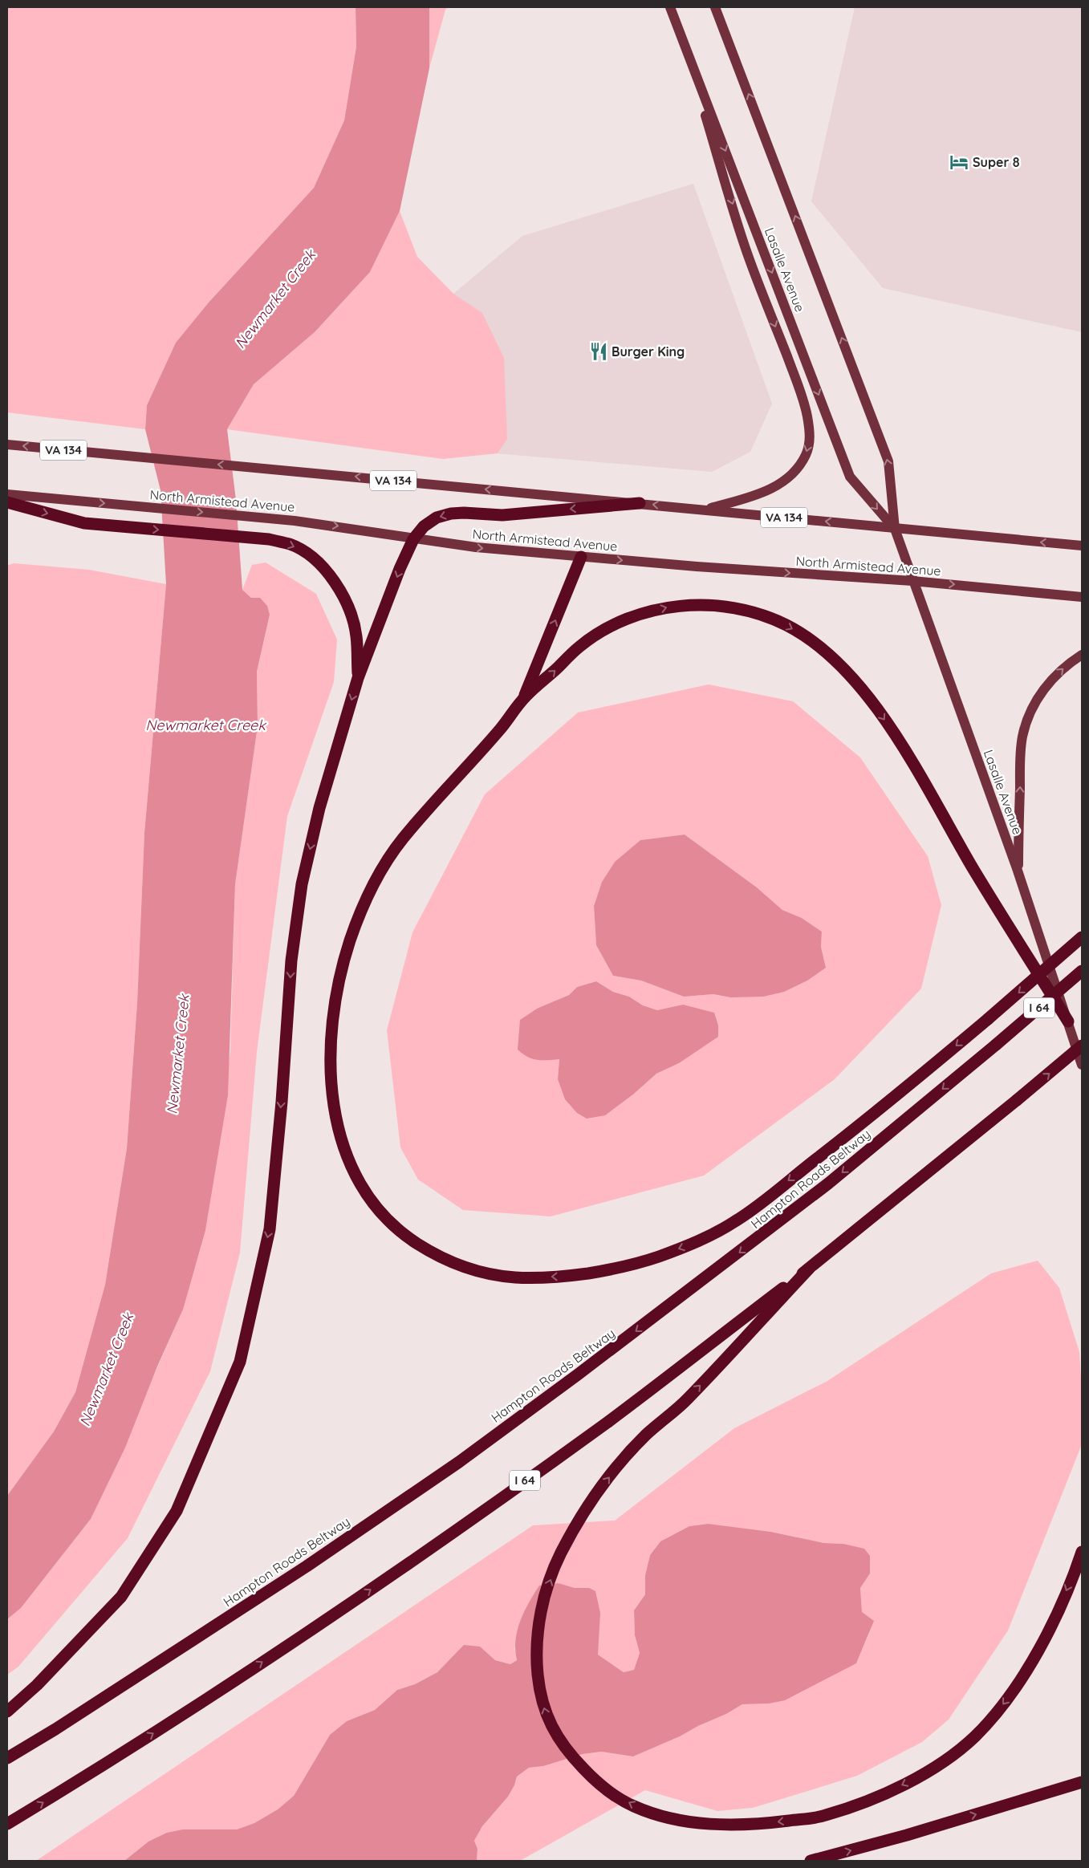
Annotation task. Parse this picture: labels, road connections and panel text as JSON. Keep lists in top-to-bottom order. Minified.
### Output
{"streets":{"highway":["I 64","Hampton Roads Beltway"],"main road":["Lasalle Avenue","VA 134","North Armistead Avenue"]},"crossings":[["Lasalle Avenue","VA 134"],["Lasalle Avenue","North Armistead Avenue"]],"water":["Newmarket Creek"],"places":{"hotel":["Super 8"],"restaurant":["Burger King"]}}
